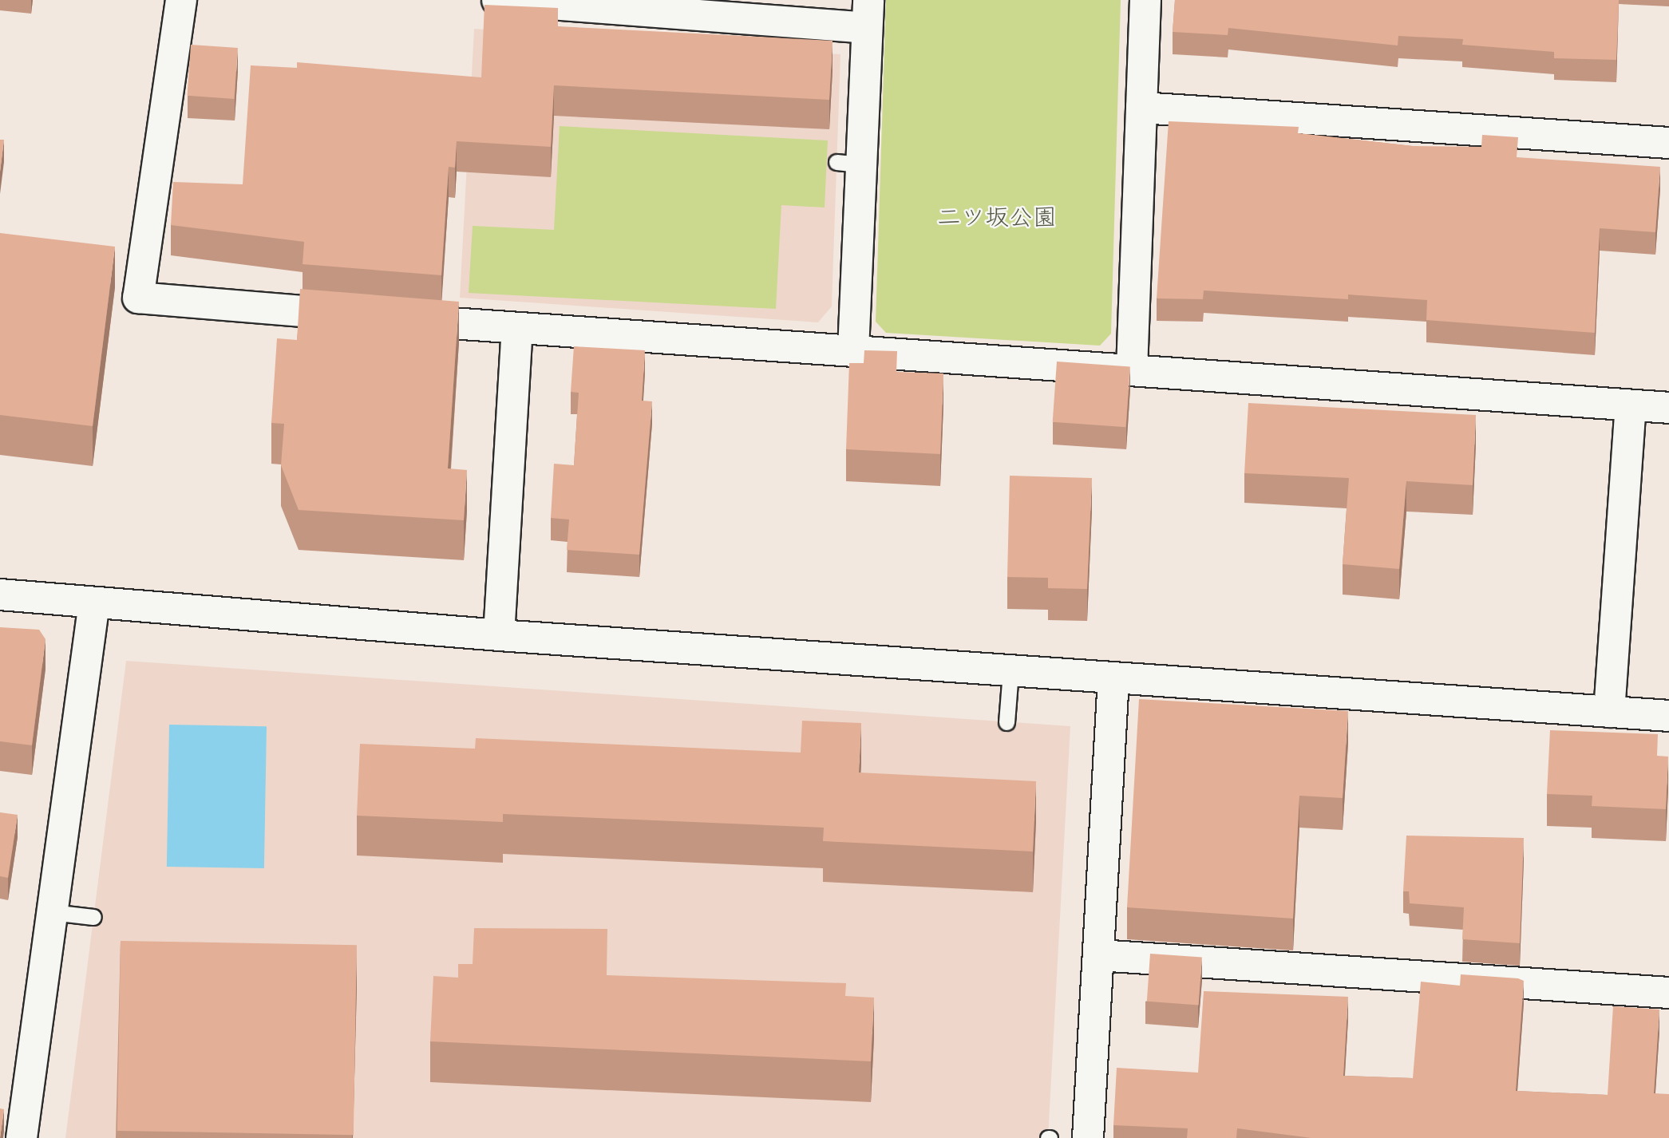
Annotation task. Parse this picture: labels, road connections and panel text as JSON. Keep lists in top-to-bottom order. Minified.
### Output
{"parks":["二ツ坂公園"]}
